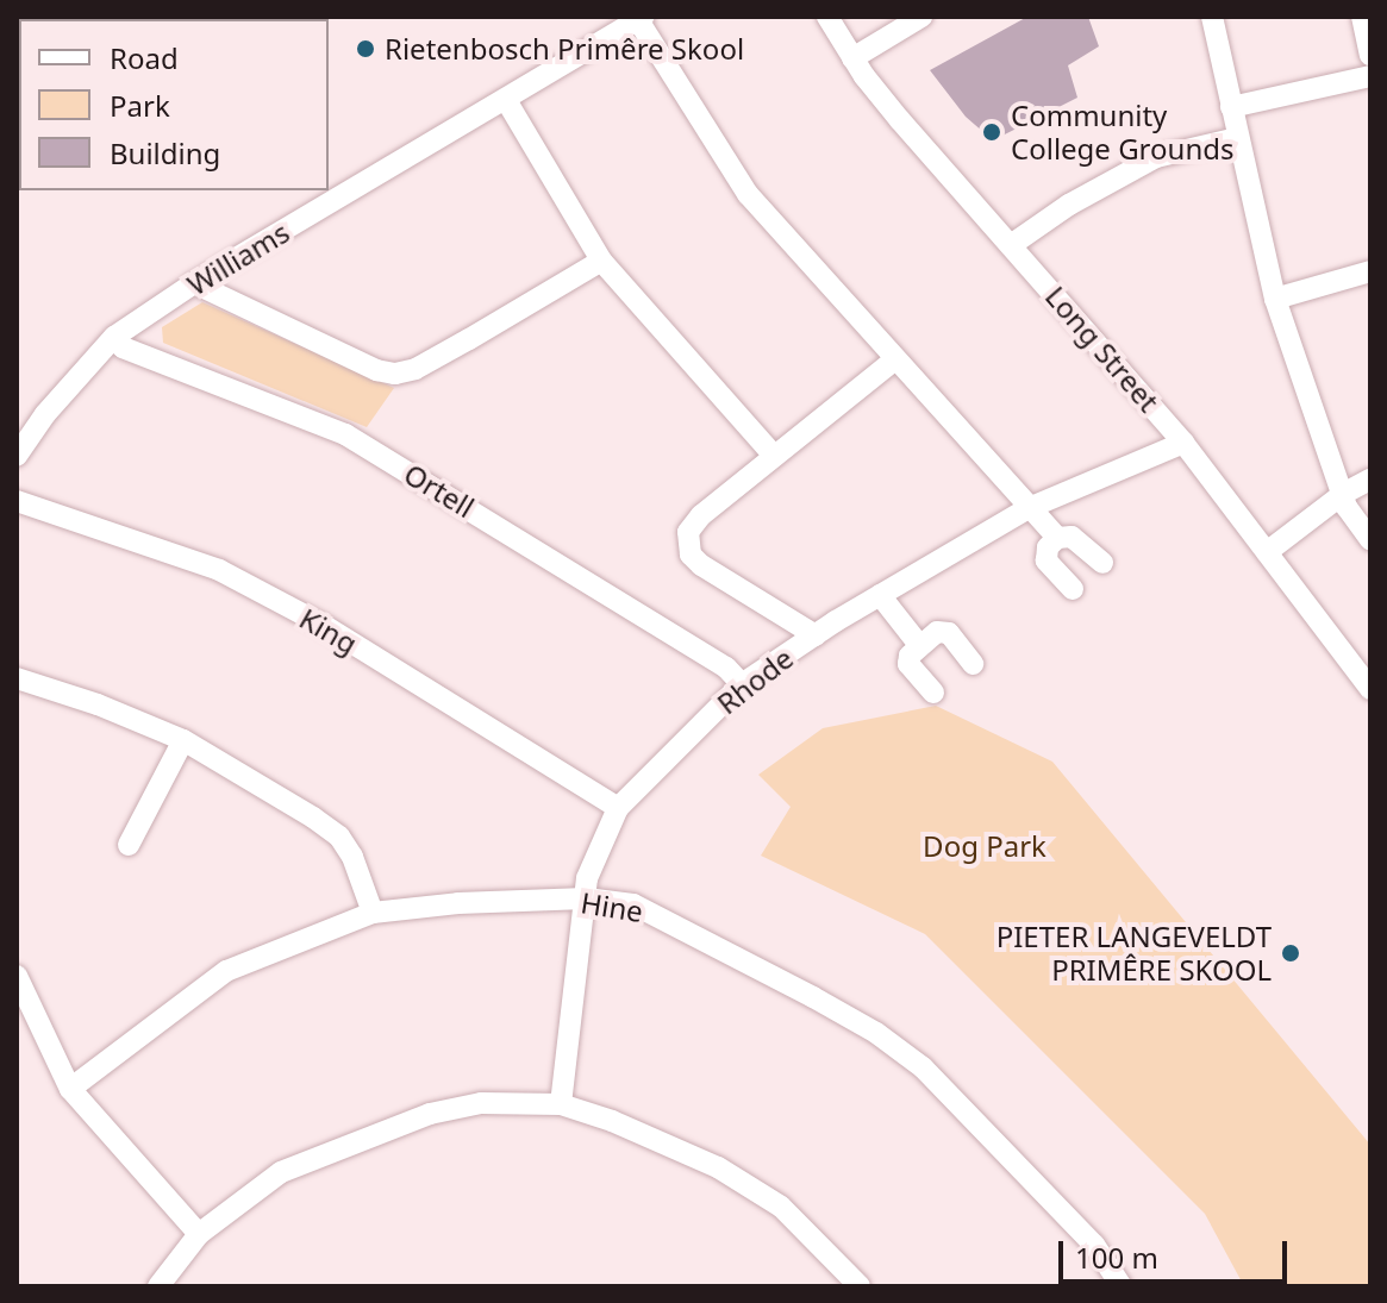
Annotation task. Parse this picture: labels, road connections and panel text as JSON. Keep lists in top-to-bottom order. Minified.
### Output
{"streets":{"street":["Williams","Long Street","Ortell","King","Rhode","Hine"]},"crossings":[["Williams","Ortell"],["Long Street","Rhode"],["Ortell","Rhode"],["King","Rhode"],["Rhode","Hine"]],"parks":["Dog Park"],"places":["Rietenbosch Primêre Skool","Community College Grounds","PIETER LANGEVELDT PRIMÊRE SKOOL"],"legend":["Road","Park","Building"],"scale_bar":"100 m"}
